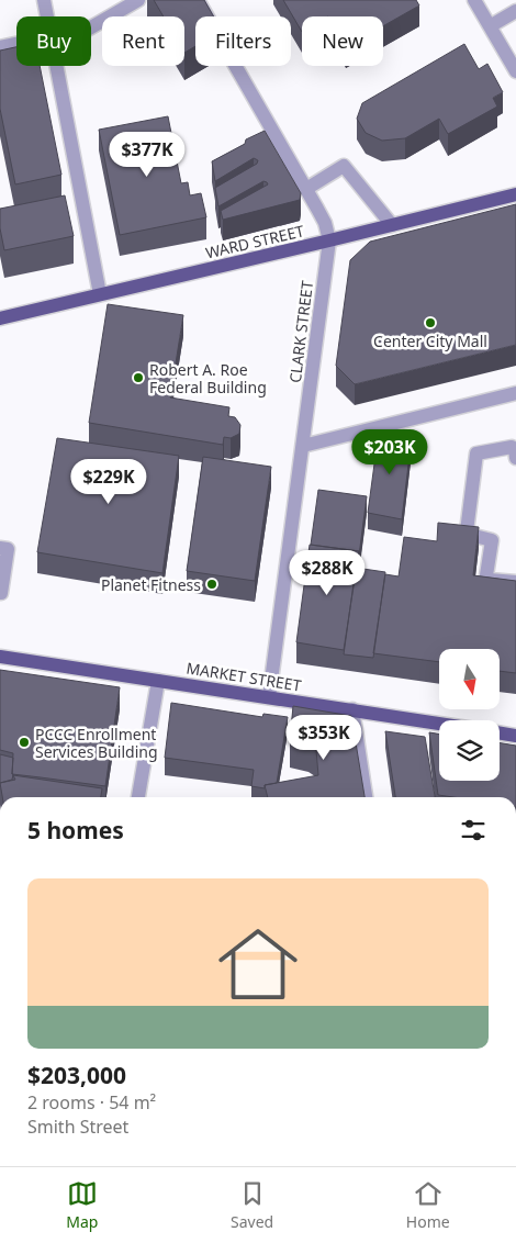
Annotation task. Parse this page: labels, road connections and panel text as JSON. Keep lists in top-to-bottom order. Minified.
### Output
{"streets":{"main road":["WARD STREET","MARKET STREET"],"street":["CLARK STREET"]},"crossings":[["WARD STREET","CLARK STREET"],["CLARK STREET","MARKET STREET"]],"places":["Center City Mall","Robert A. Roe Federal Building","Planet Fitness","PCCC Enrollment Services Building"],"north":"bottom","page":{"chip":["Buy","Rent","Filters","New"],"price":["$377K","$203K","$229K","$288K","$353K"],"heading":"5 homes","list":[{"name":"$203,000","note":"2 rooms · 54 m² · Smith Street"}],"tabs":["Map","Saved","Home"]}}
